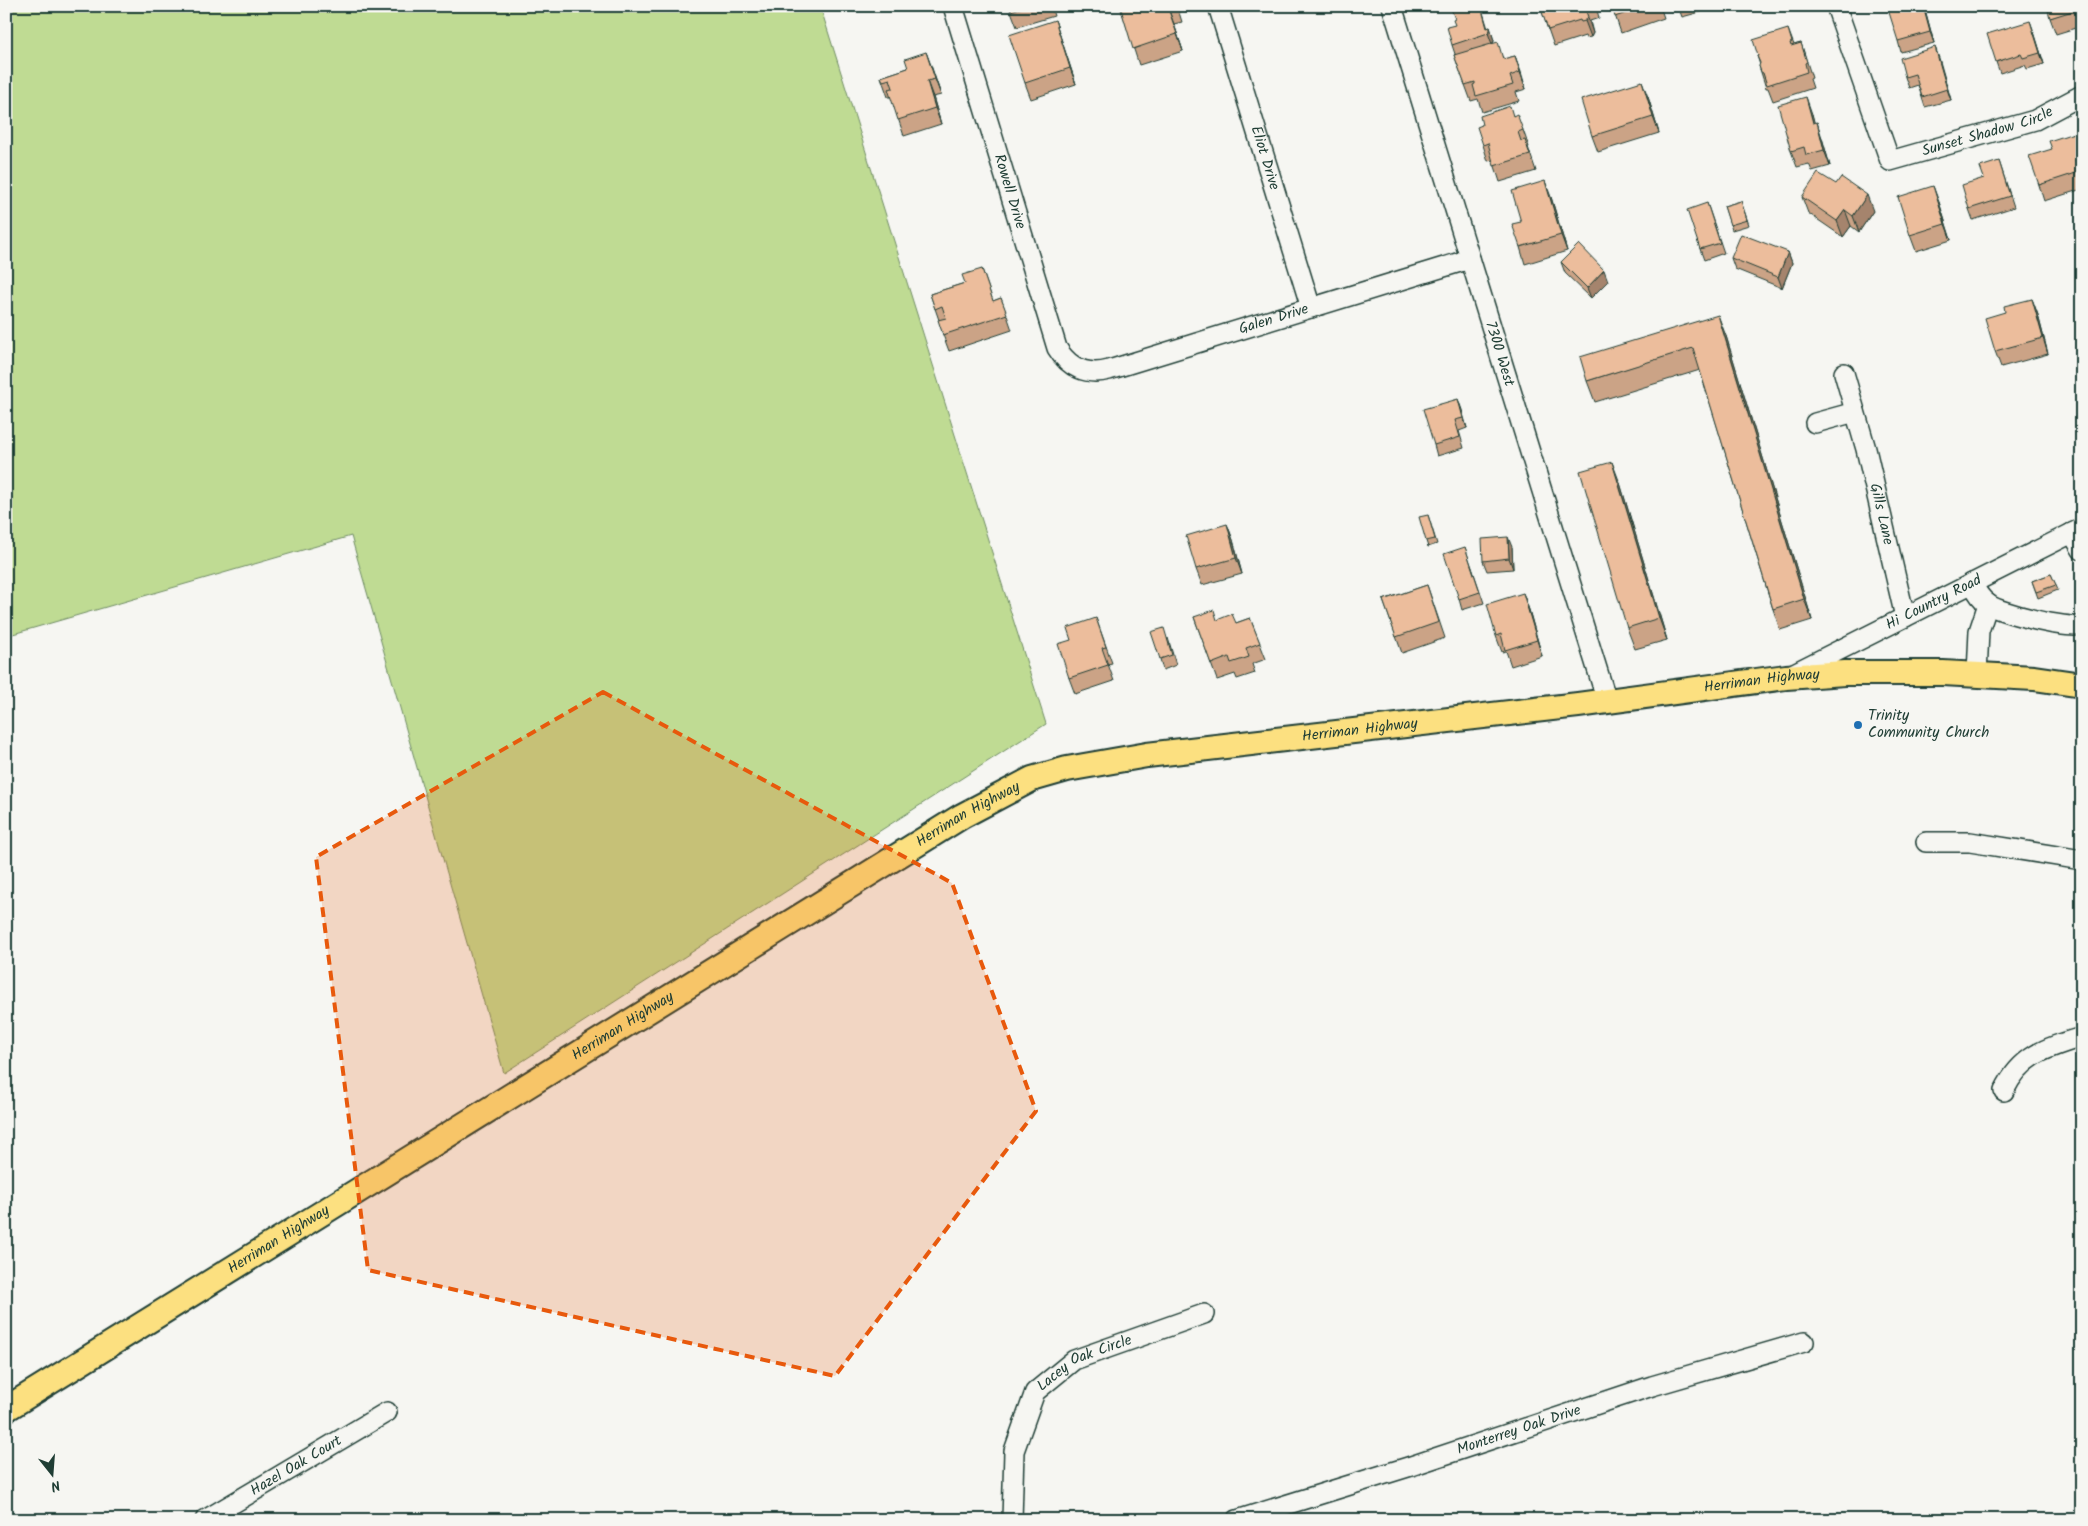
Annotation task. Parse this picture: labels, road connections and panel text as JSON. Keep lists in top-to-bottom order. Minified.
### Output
{"streets":{"main road":["Herriman Highway"],"street":["Sunset Shadow Circle","Eliot Drive","Rowell Drive","Galen Drive","7300 West","Gills Lane","Hi Country Road","Lacey Oak Circle","Monterrey Oak Drive","Hazel Oak Court"]},"crossings":[["Eliot Drive","Galen Drive"],["Rowell Drive","Galen Drive"],["Galen Drive","7300 West"],["7300 West","Herriman Highway"],["Gills Lane","Hi Country Road"],["Hi Country Road","Herriman Highway"]],"places":["Trinity Community Church"],"north":"bottom"}
